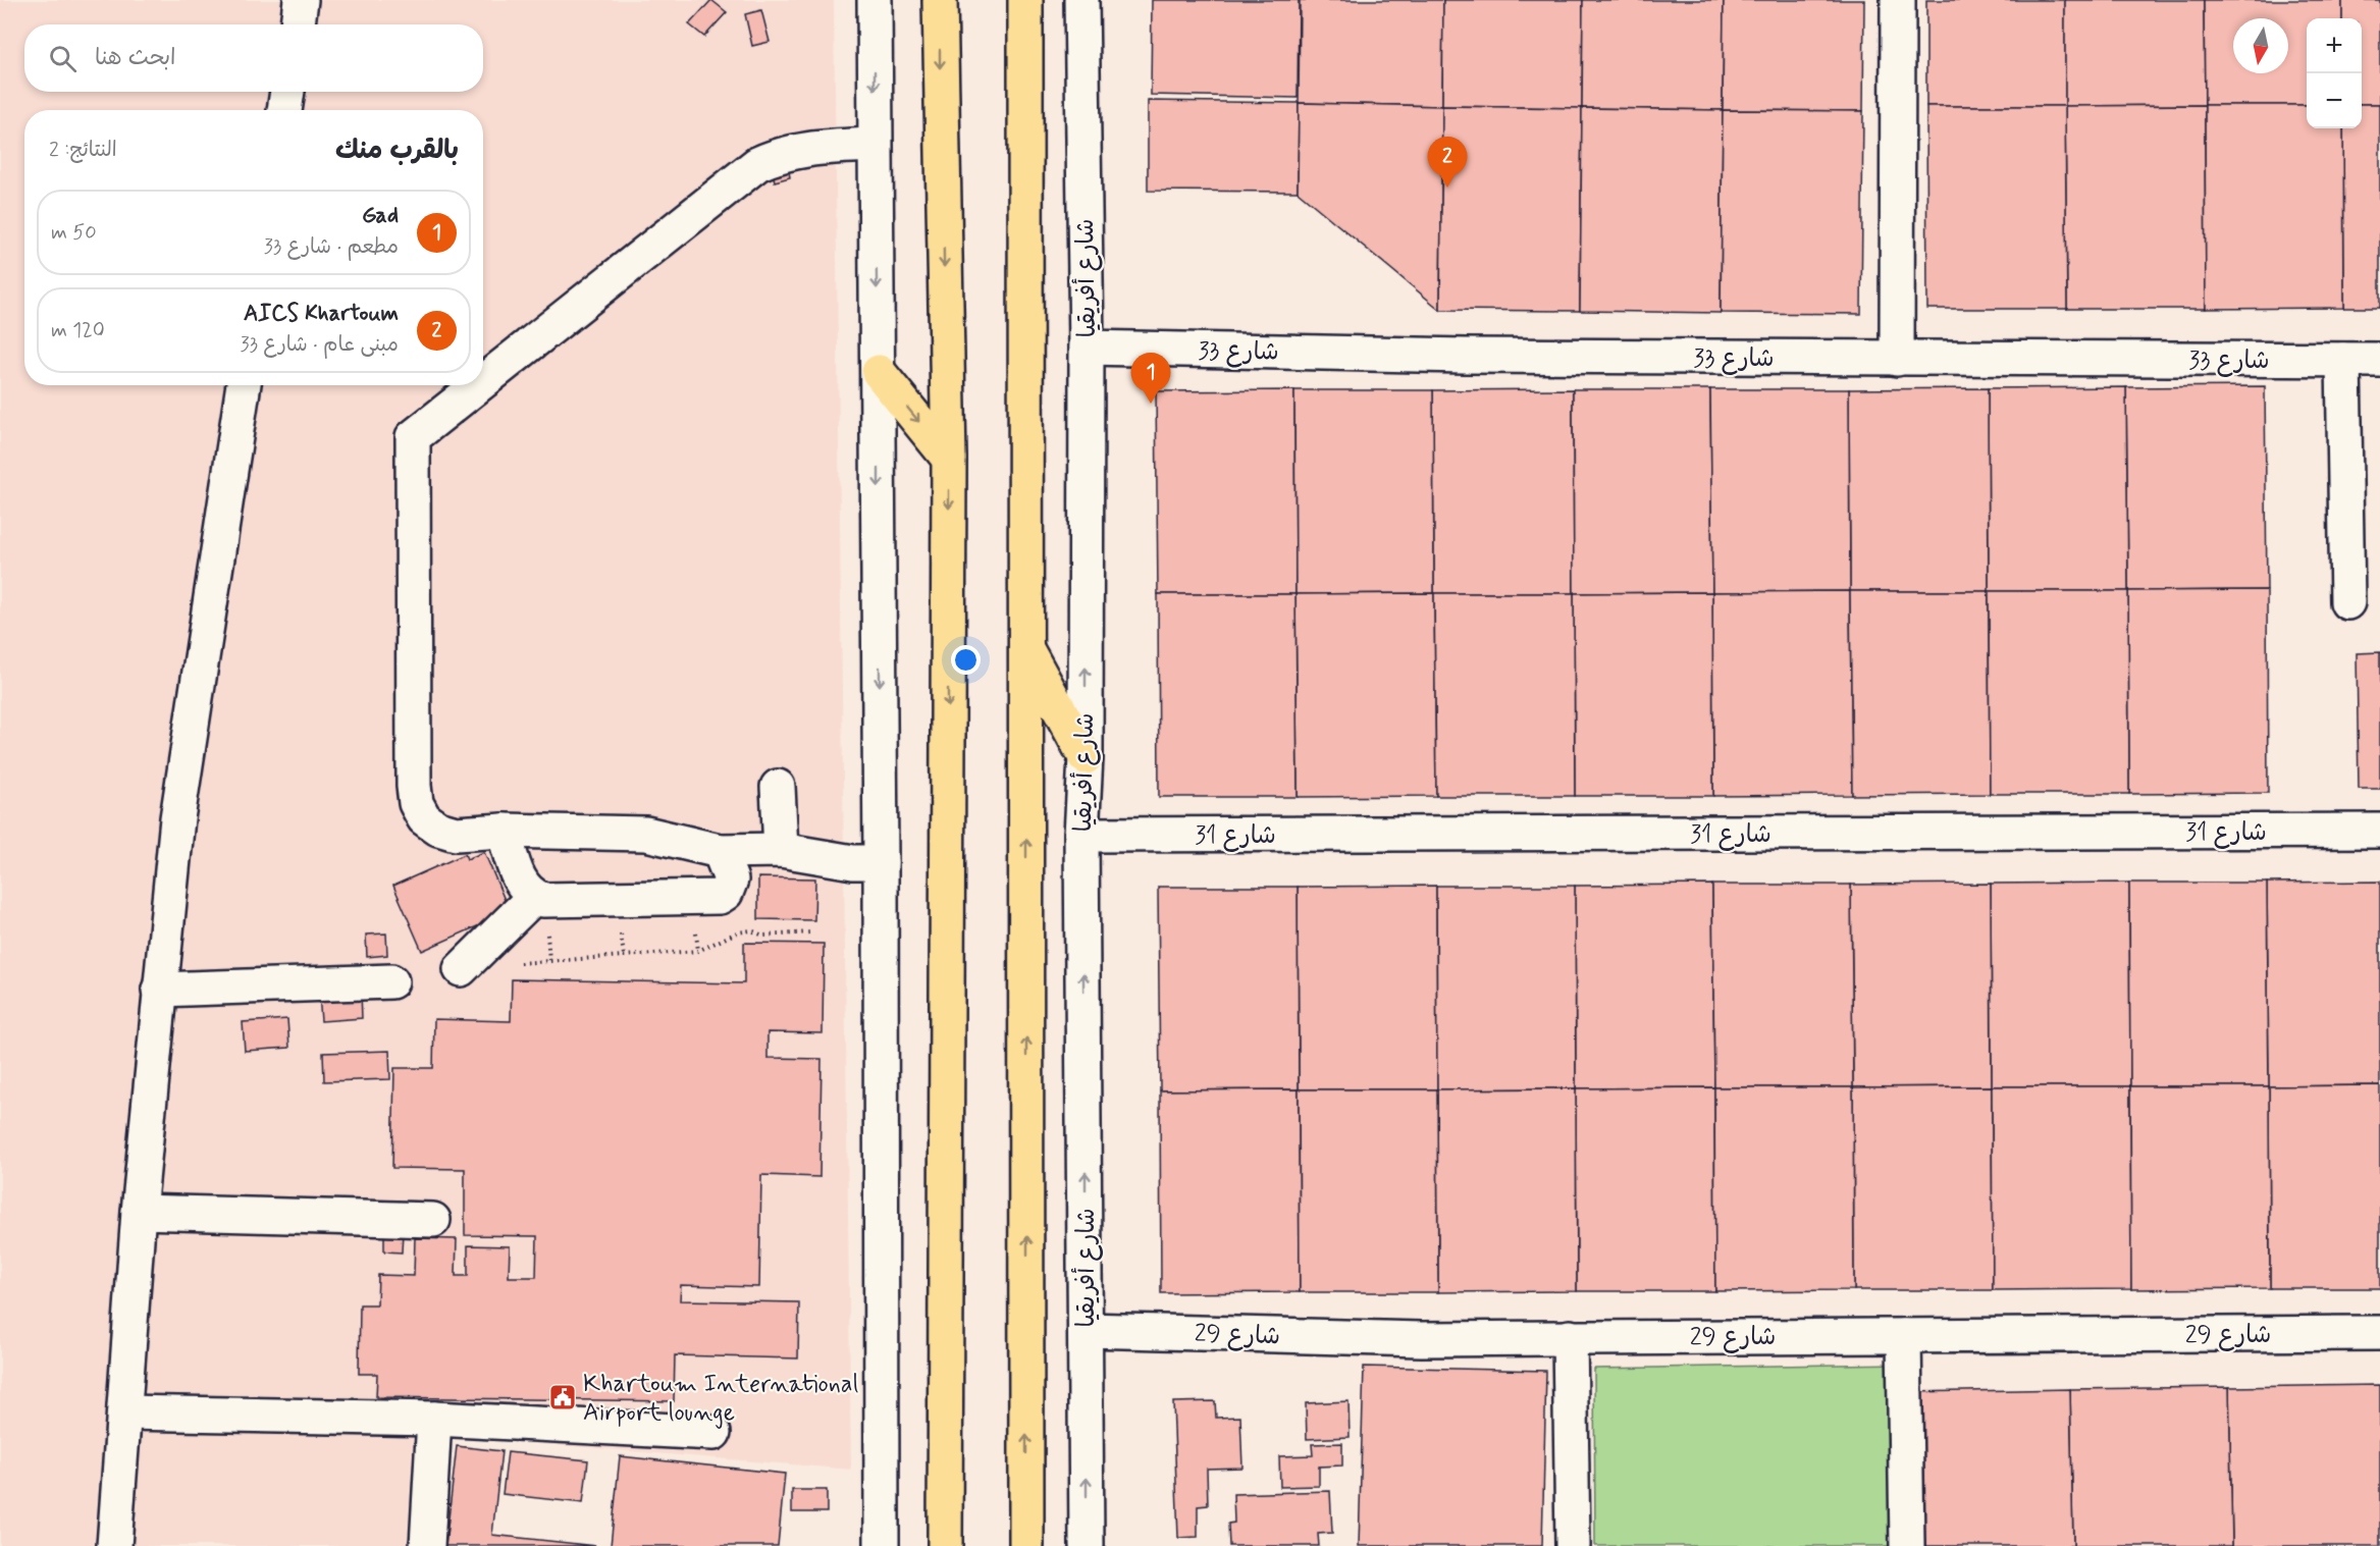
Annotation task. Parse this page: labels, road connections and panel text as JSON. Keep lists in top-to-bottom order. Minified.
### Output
{"streets":{"street":["شارع أفريقيا","شارع 33","شارع 31","شارع 29"]},"crossings":[["شارع أفريقيا","شارع 33"],["شارع أفريقيا","شارع 31"],["شارع أفريقيا","شارع 29"]],"places":{"public building":["Khartoum International Airport lounge"]},"north":"bottom","page":{"map_buttons":["+","−"],"search":"ابحث هنا","heading":["بالقرب منك","النتائج: 2"],"pins":["2","1"],"list":[{"mark":"1","name":"Gad","note":"مطعم · شارع 33","value":"50 m"},{"mark":"2","name":"AICS Khartoum","note":"مبنى عام · شارع 33","value":"120 m"}]}}
